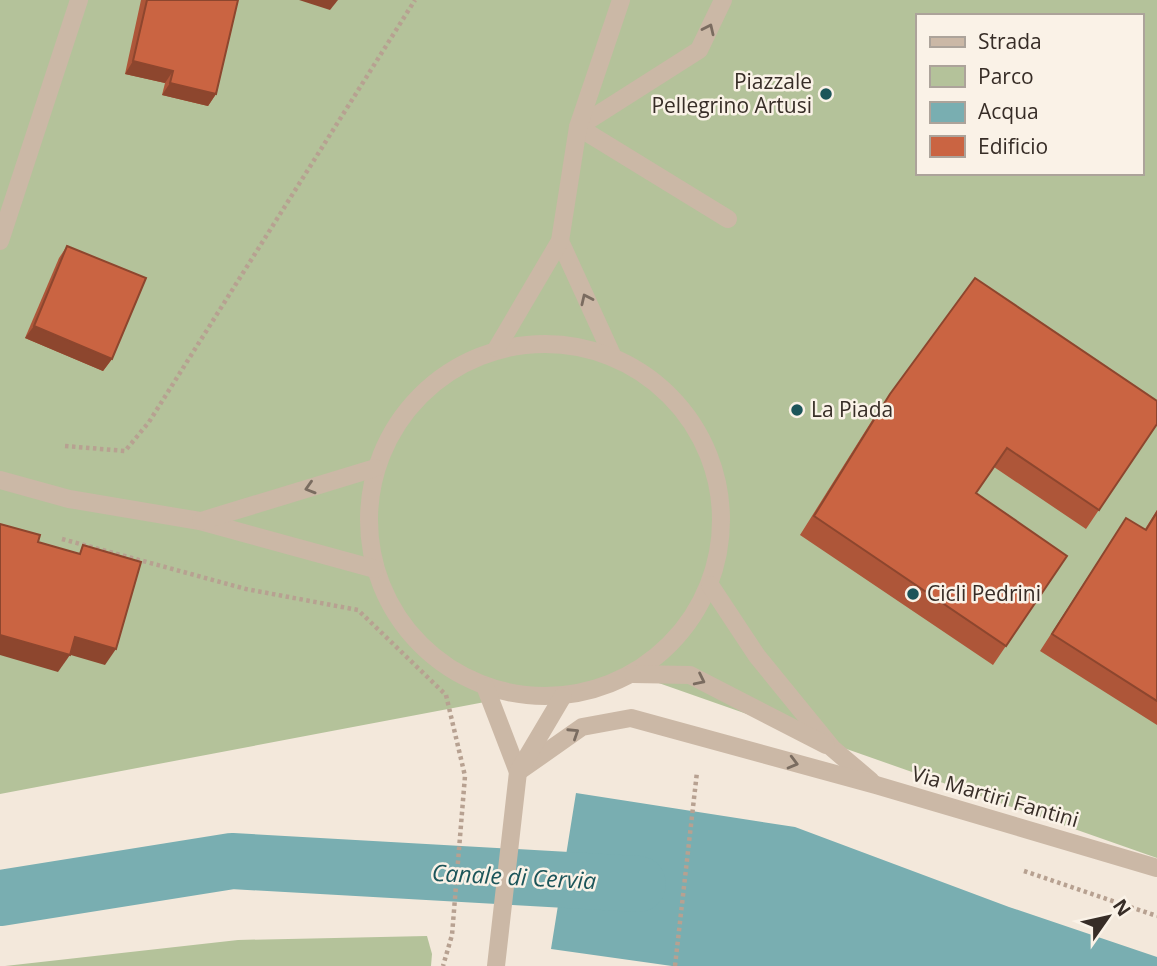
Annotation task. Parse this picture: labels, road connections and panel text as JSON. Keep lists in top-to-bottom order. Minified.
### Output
{"streets":{"street":["Via Martiri Fantini"]},"water":["Canale di Cervia"],"places":["Piazzale Pellegrino Artusi","La Piada","Cicli Pedrini"],"legend":["Strada","Parco","Acqua","Edificio"],"north":"top right"}
